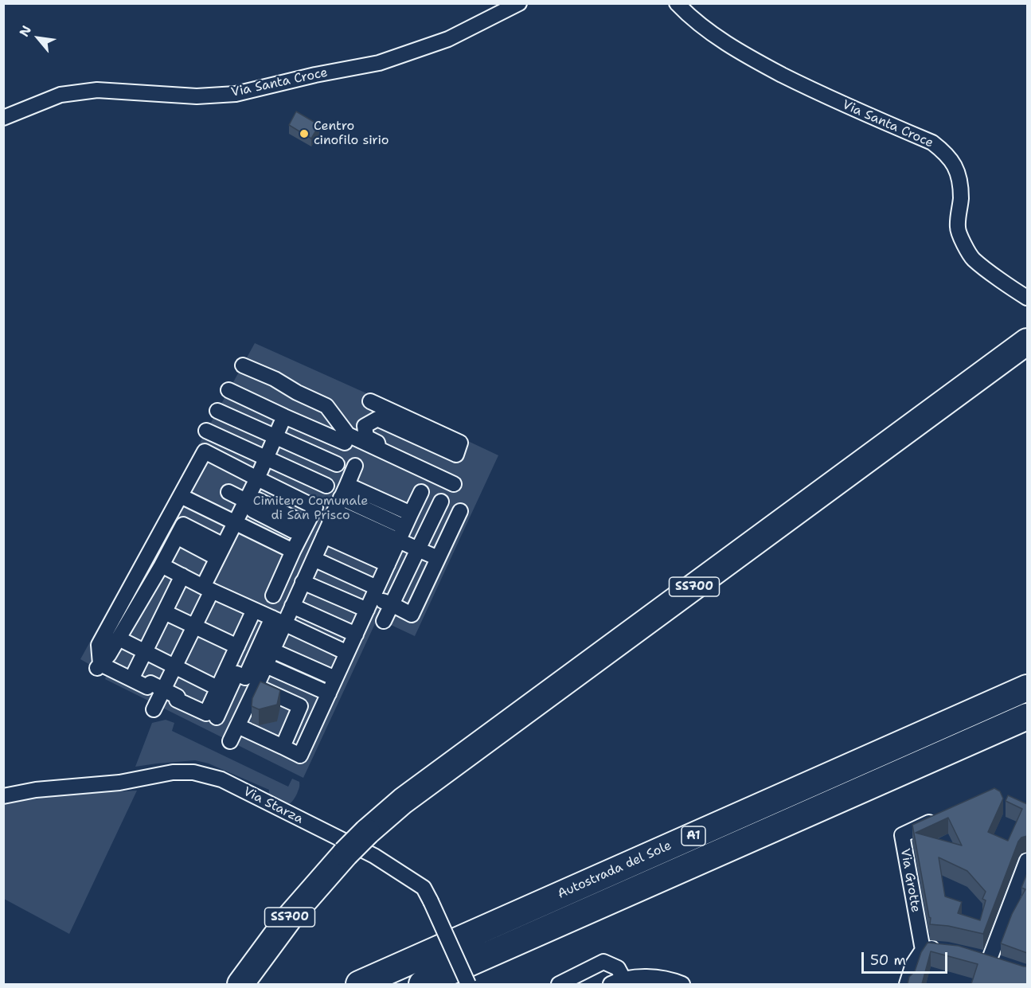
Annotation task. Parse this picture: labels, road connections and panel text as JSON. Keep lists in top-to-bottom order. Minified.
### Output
{"streets":{"highway":["SS700","A1","Autostrada del Sole"],"street":["Via Santa Croce","Via Starza","Via Grotte"]},"parks":["Cimitero Comunale di San Prisco"],"places":["Centro cinofilo sirio"],"scale_bar":"50 m","north":"top left"}
